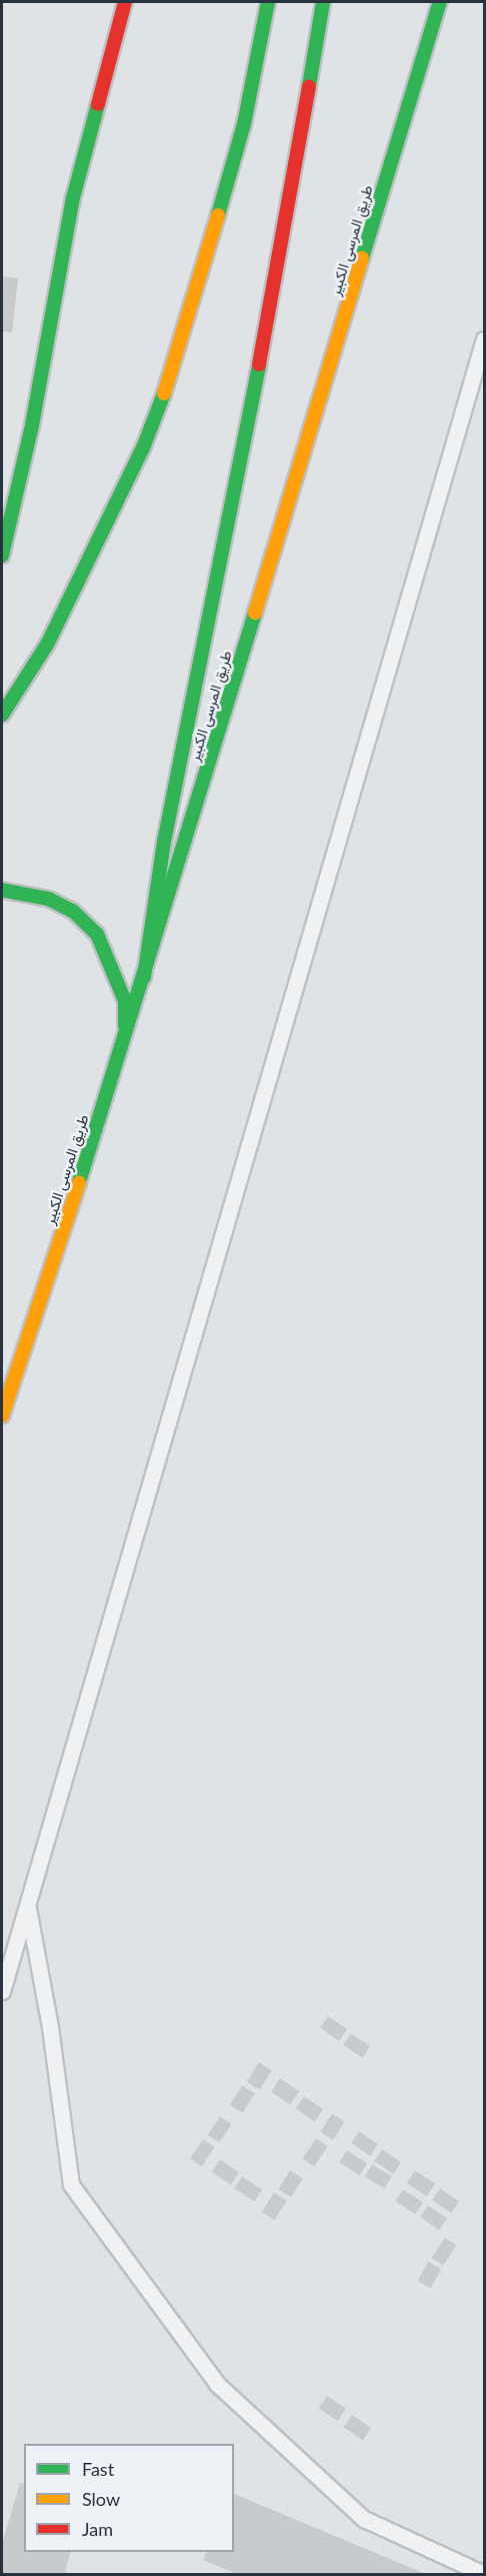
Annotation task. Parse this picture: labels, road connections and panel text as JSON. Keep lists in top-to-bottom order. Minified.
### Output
{"streets":{"main road":["طريق المرسى الكبير"]},"legend":["Fast","Slow","Jam"]}
